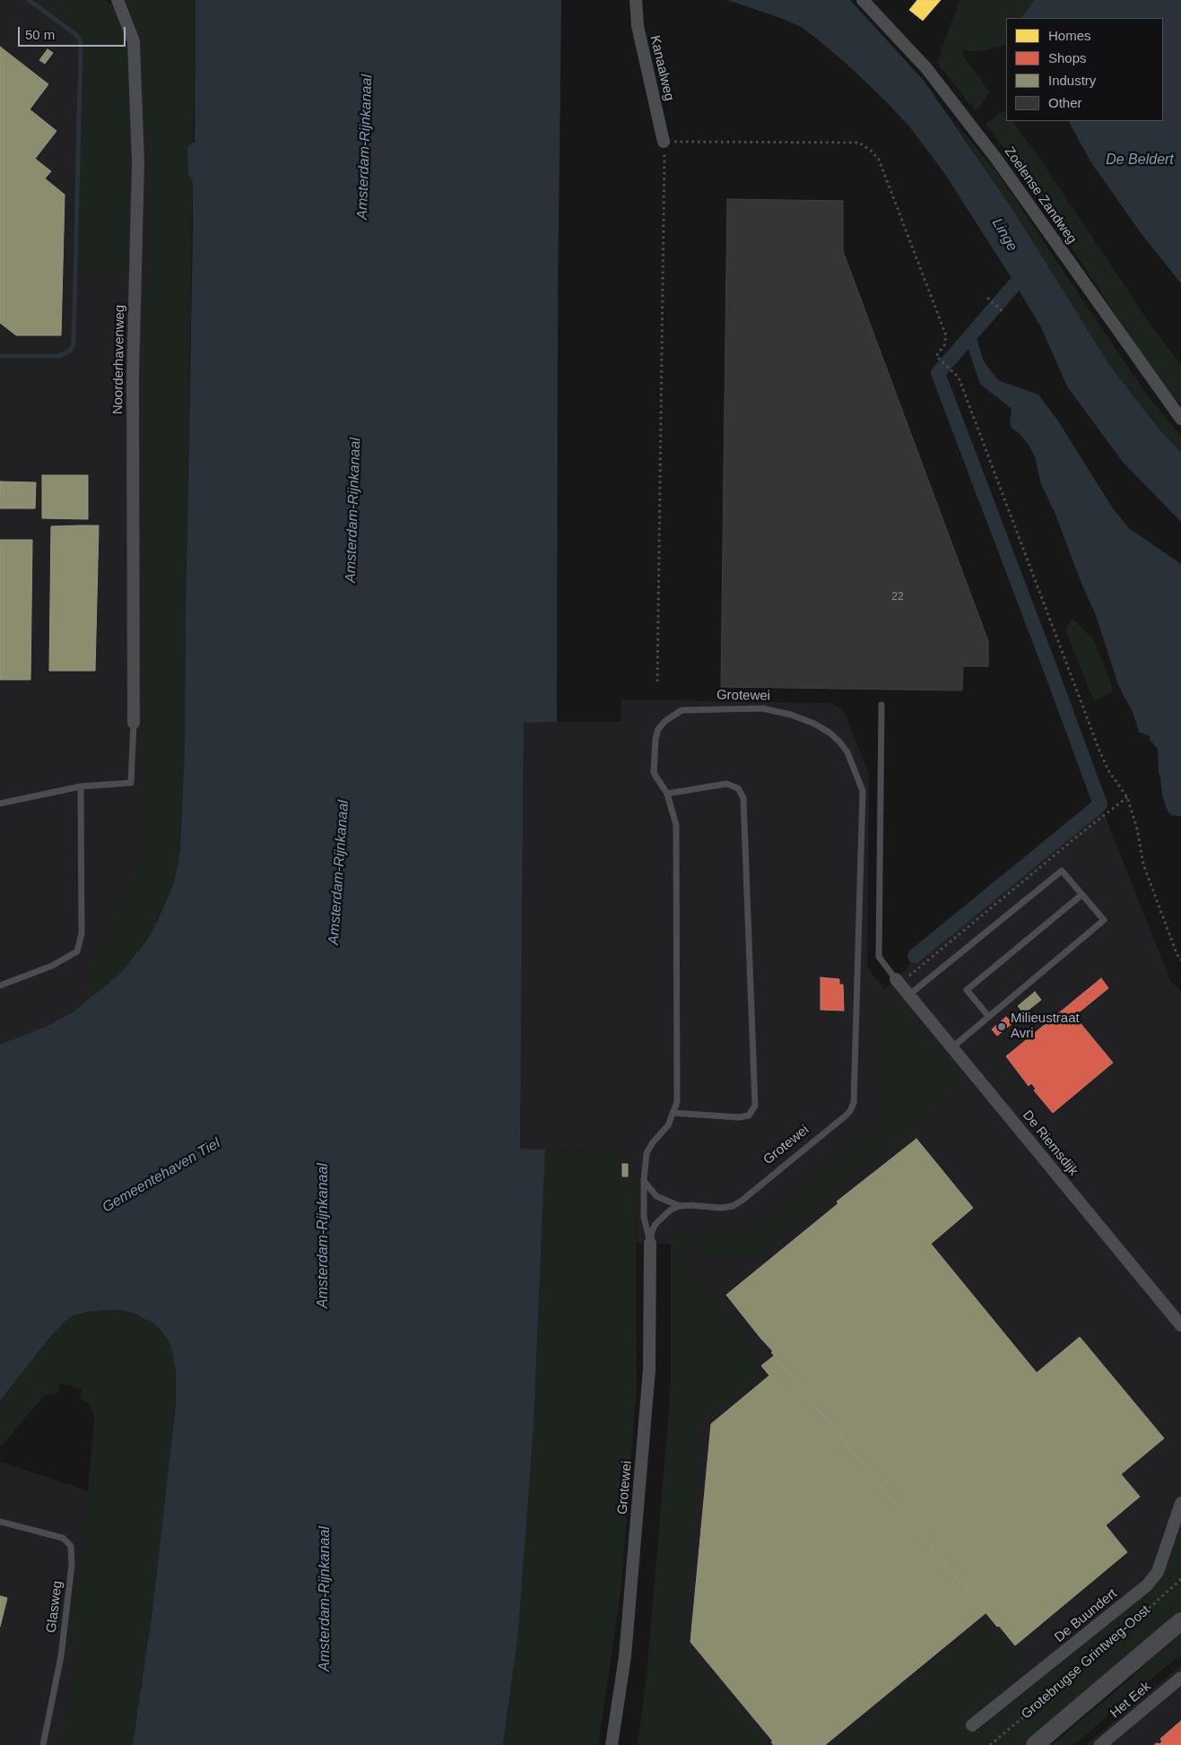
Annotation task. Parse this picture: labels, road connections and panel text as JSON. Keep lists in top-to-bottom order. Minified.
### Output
{"streets":{"street":["Kanaalweg","Zoelense Zandweg","Noorderhavenweg","Grotewei","De Riemsdijk","De Buundert","Het Eek"],"lane":["Glasweg"],"path":["Grotebrugse Grintweg-Oost"]},"water":["Amsterdam-Rijnkanaal","De Beldert","Linge","Gemeentehaven Tiel"],"places":["Milieustraat Avri"],"house_numbers":["22"],"legend":["Homes","Shops","Industry","Other"],"scale_bar":"50 m"}
